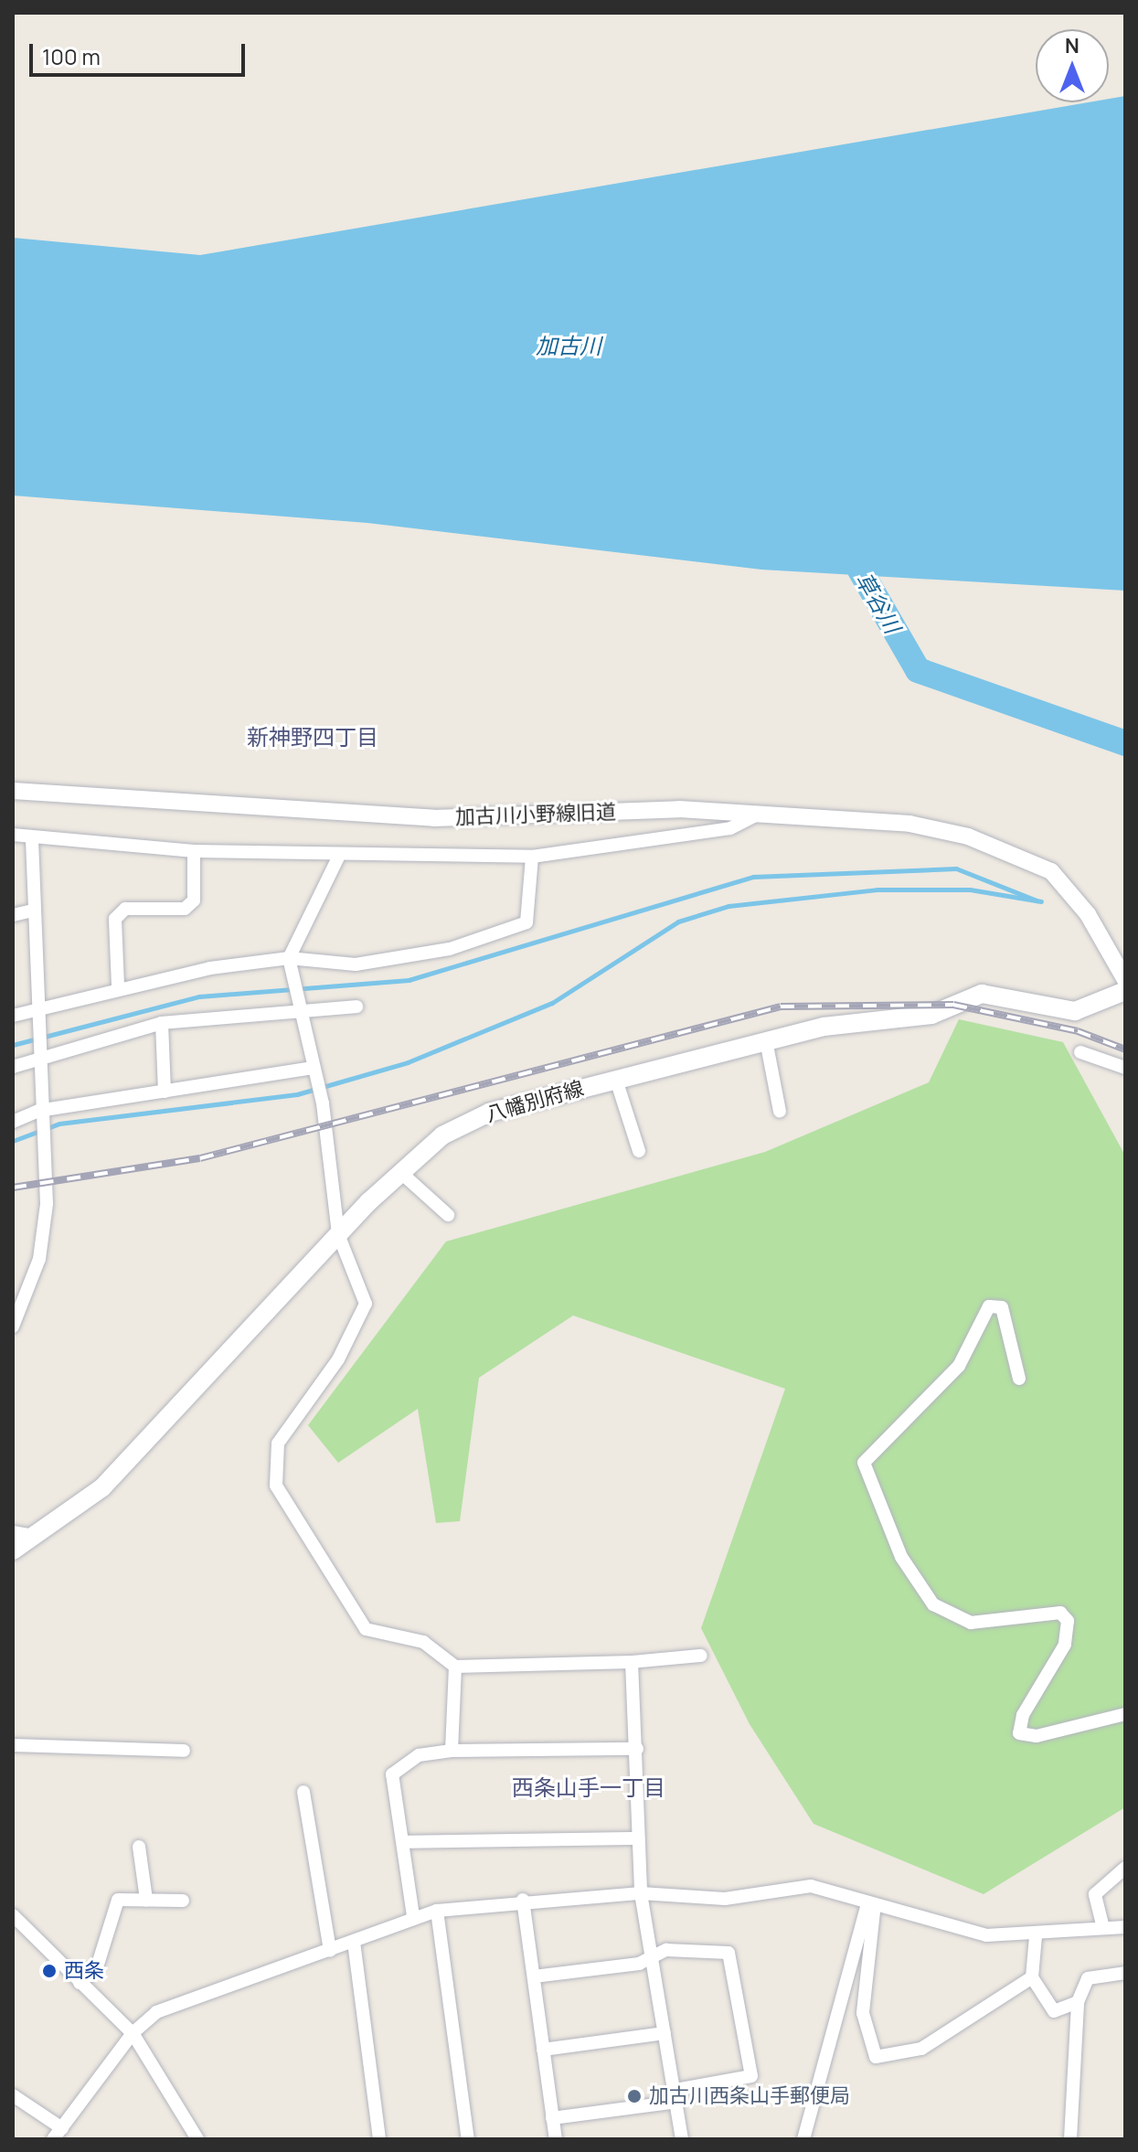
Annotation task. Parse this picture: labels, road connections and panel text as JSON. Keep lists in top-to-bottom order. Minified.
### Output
{"streets":{"main road":["八幡別府線"],"street":["加古川小野線旧道"]},"districts":["新神野四丁目","西条山手一丁目"],"water":["加古川","草谷川"],"places":["西条","加古川西条山手郵便局"],"scale_bar":"100 m","north":"top"}
